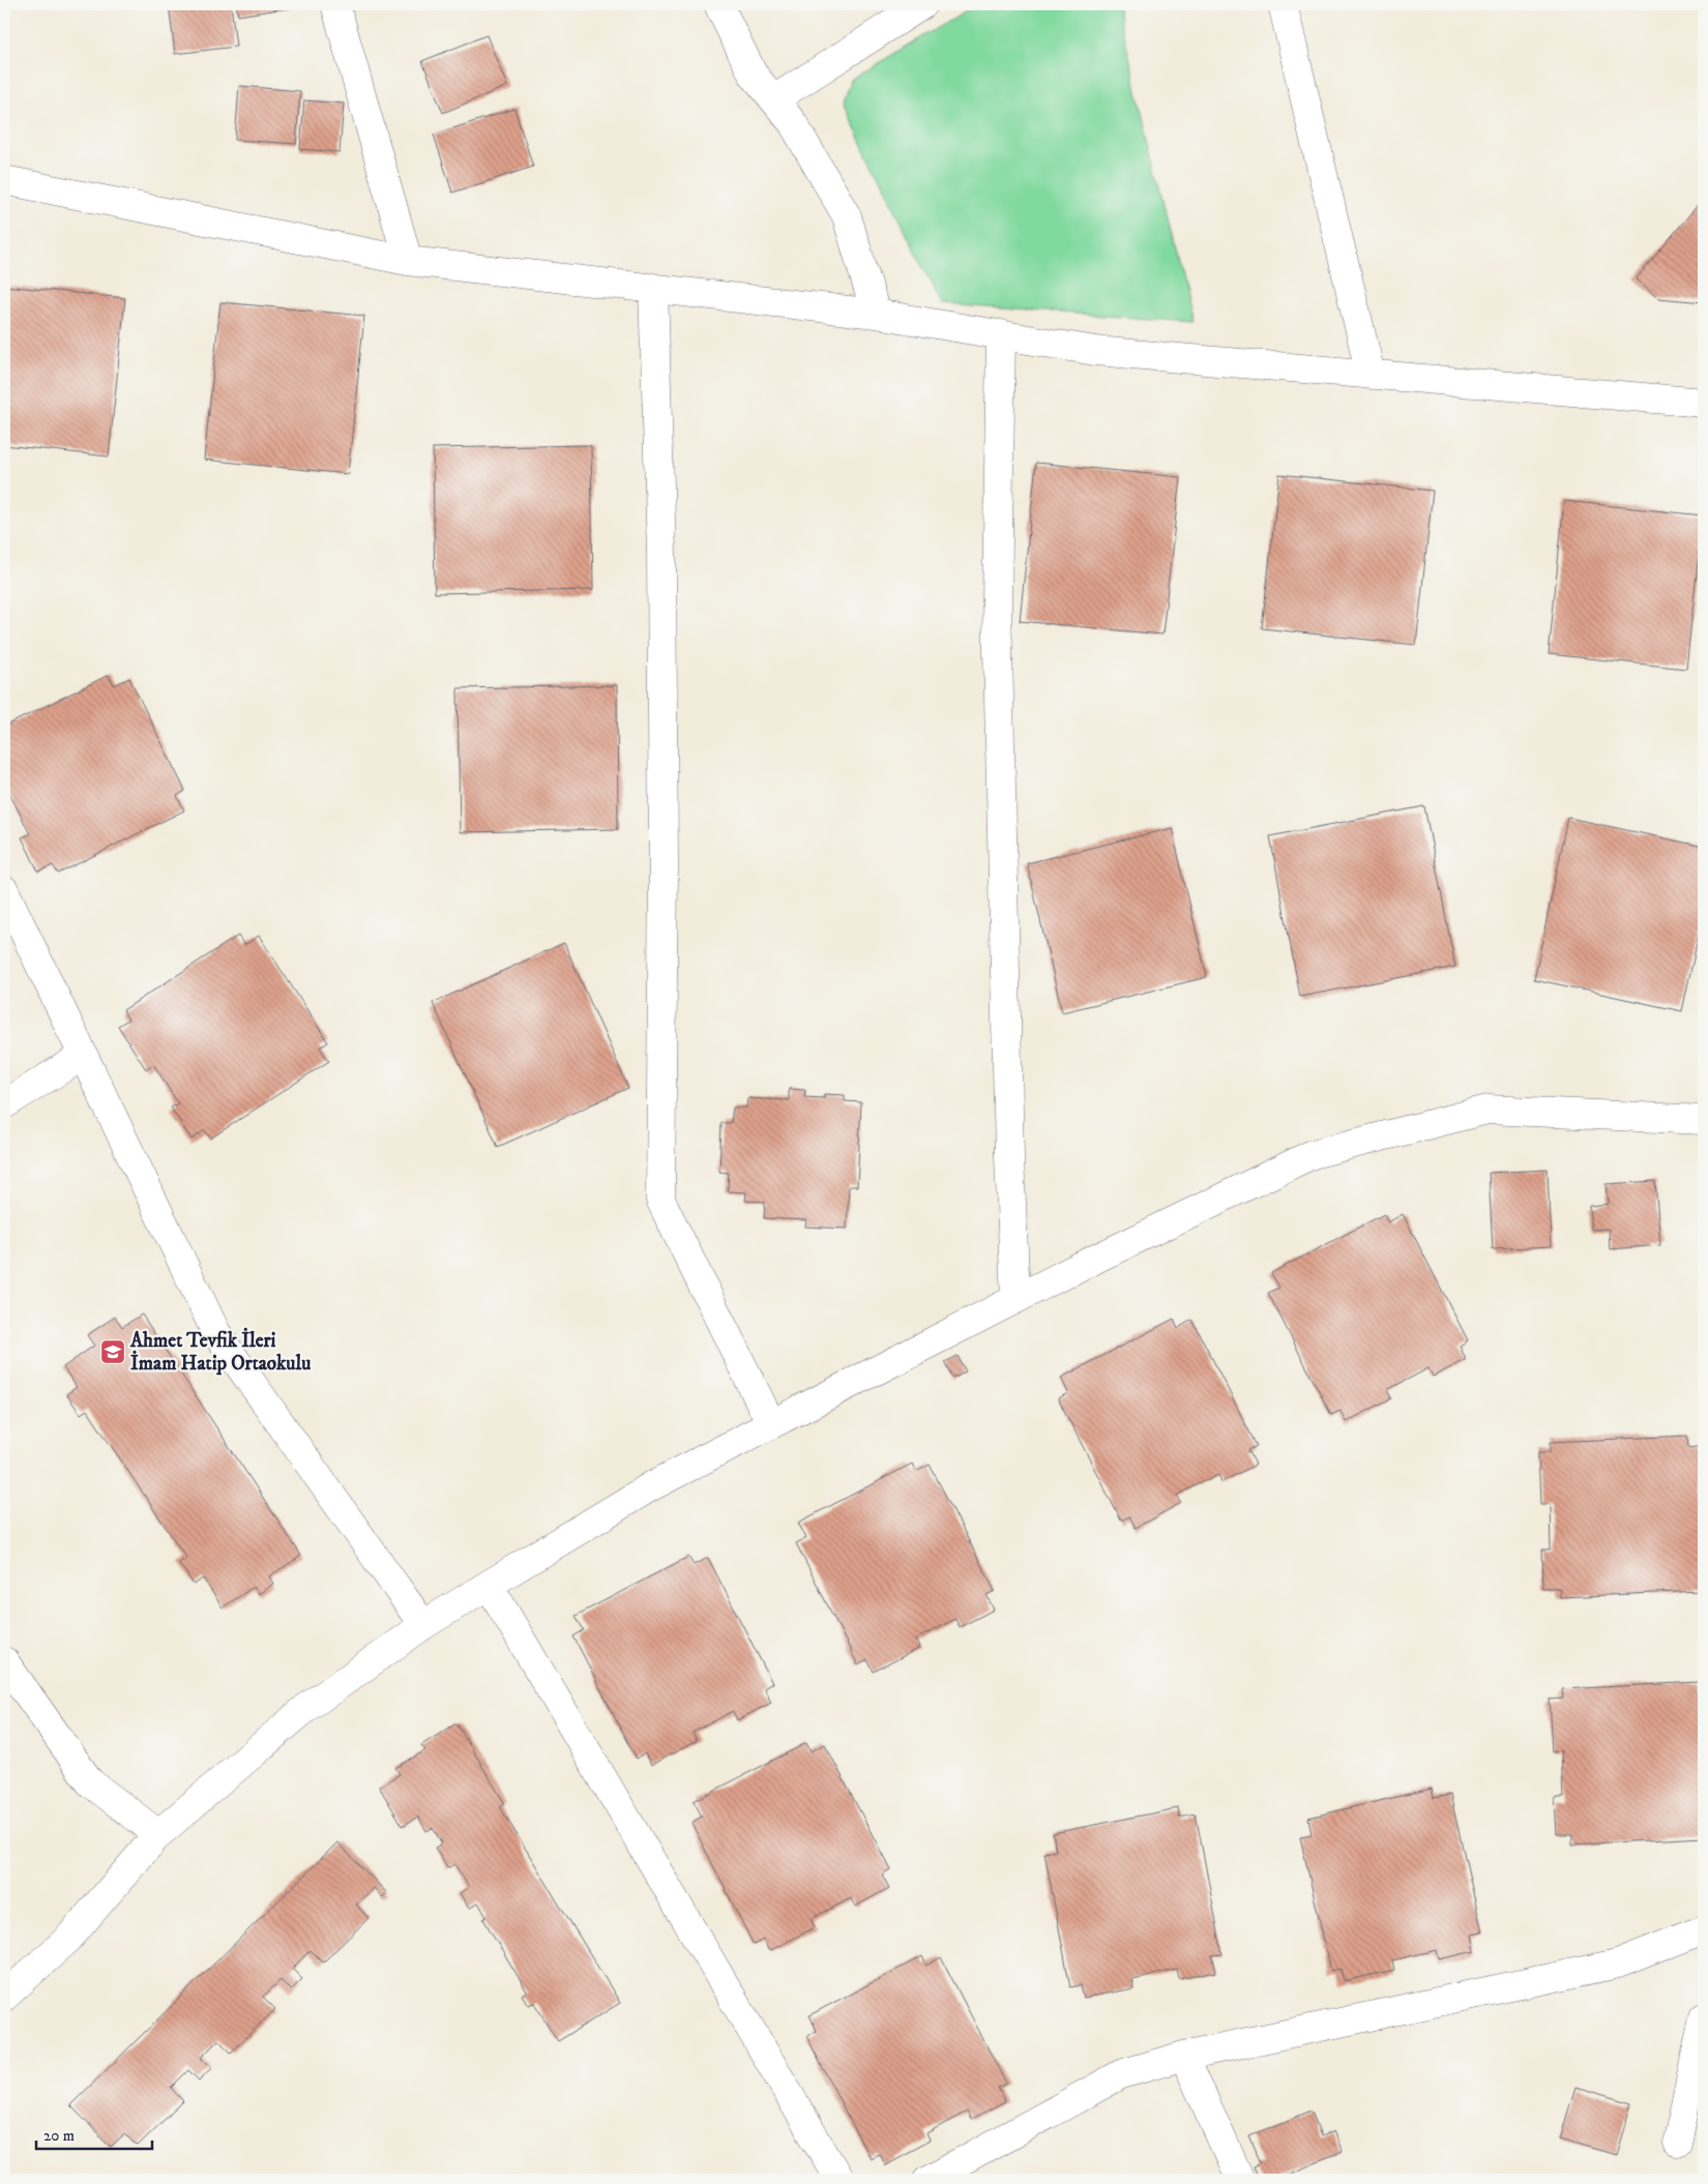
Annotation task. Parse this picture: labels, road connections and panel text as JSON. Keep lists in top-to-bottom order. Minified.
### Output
{"places":{"school or university":["Ahmet Tevfik İleri İmam Hatip Ortaokulu"]},"scale_bar":"20 m"}
